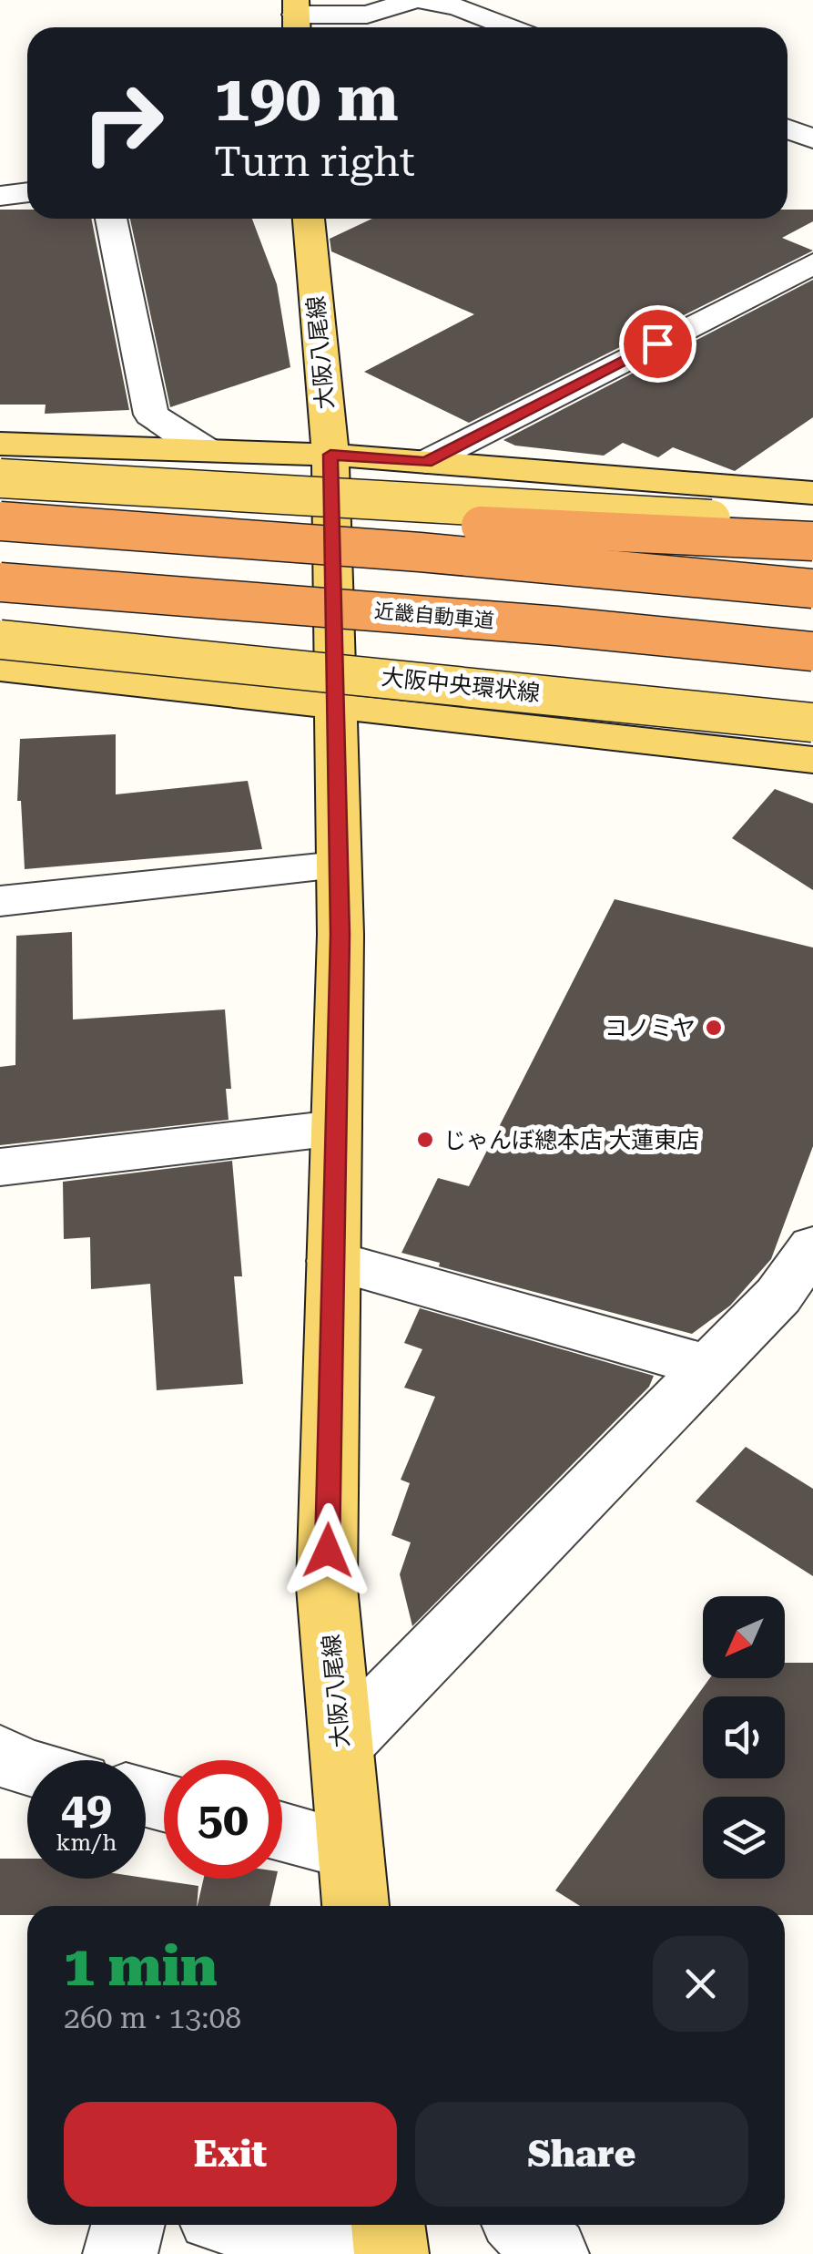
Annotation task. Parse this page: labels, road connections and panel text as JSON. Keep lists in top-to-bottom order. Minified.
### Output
{"streets":{"highway":["近畿自動車道"],"main road":["大阪八尾線","大阪中央環状線"]},"places":["コノミヤ","じゃんぼ總本店 大蓮東店"],"north":"bottom left","page":{"turn":["190 m","Turn right"],"speed":"49 km/h","limit":"50","heading":["1 min","260 m · 13:08"],"buttons":["Exit","Share"]}}
